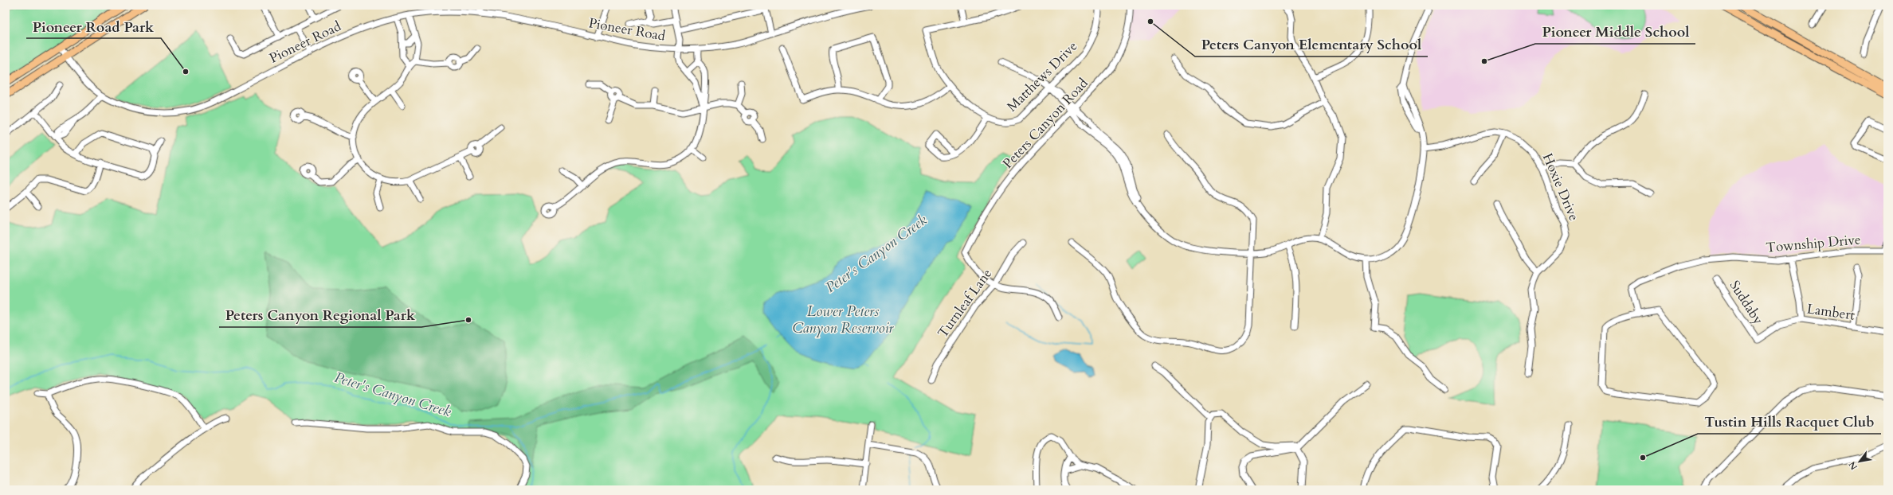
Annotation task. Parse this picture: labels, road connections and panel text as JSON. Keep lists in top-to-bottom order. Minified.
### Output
{"streets":{"street":["Pioneer Road","Matthews Drive","Peters Canyon Road","Hoxie Drive","Township Drive","Suddaby","Turnleaf Lane","Lambert"]},"crossings":[["Peters Canyon Road","Turnleaf Lane"],["Suddaby","Lambert"]],"water":["Peter's Canyon Creek","Lower Peters Canyon Reservoir"],"places":["Peters Canyon Elementary School","Pioneer Middle School","Pioneer Road Park","Peters Canyon Regional Park","Tustin Hills Racquet Club"],"north":"bottom left"}
